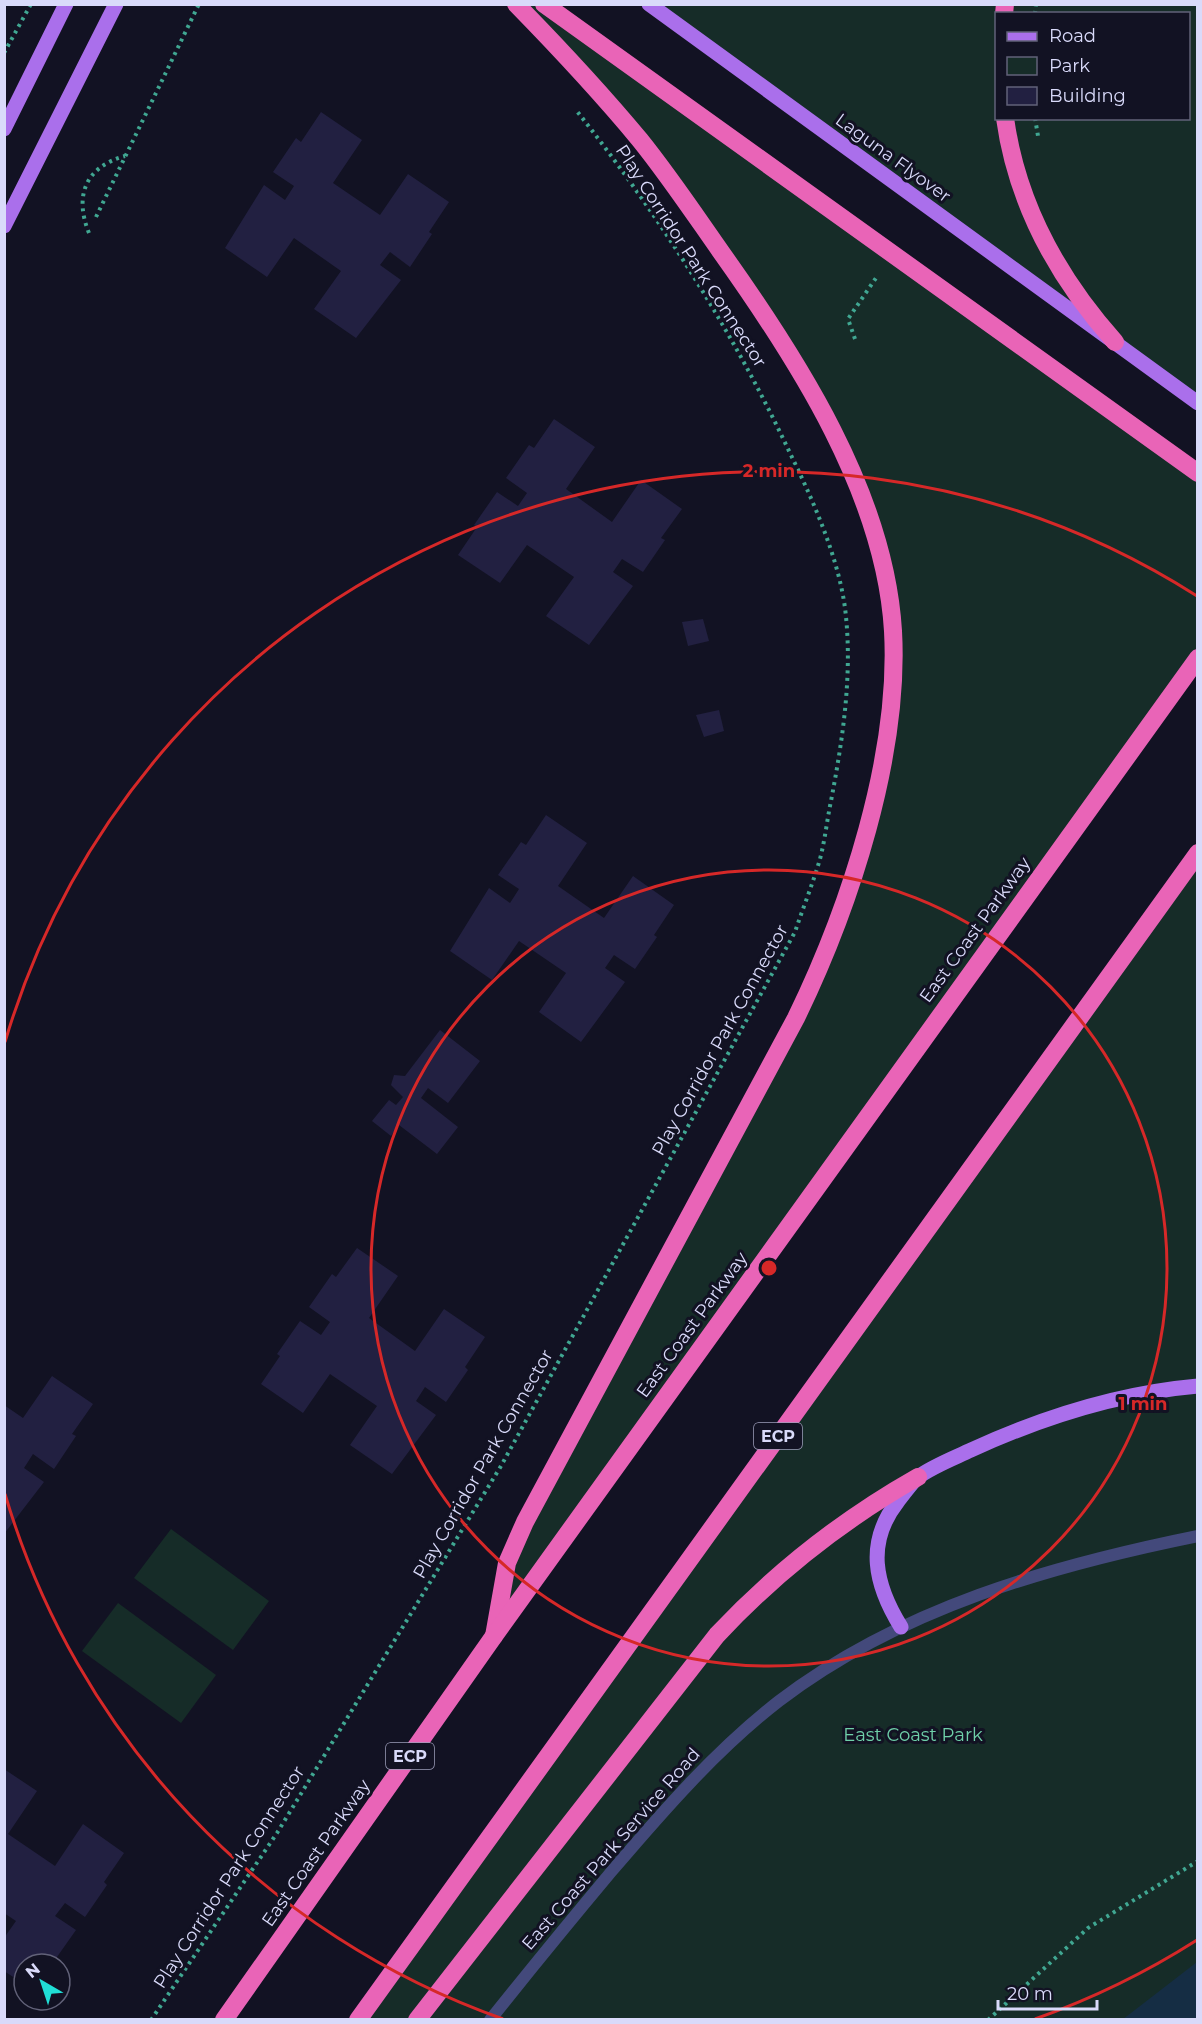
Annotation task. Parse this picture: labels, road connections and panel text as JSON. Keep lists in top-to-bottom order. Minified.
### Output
{"streets":{"highway":["East Coast Parkway","ECP"],"main road":["Laguna Flyover"],"street":["East Coast Park Service Road"],"path":["Play Corridor Park Connector"]},"parks":["East Coast Park"],"legend":["Road","Park","Building"],"scale_bar":"20 m","north":"top left","rings":["2 min","1 min"]}
